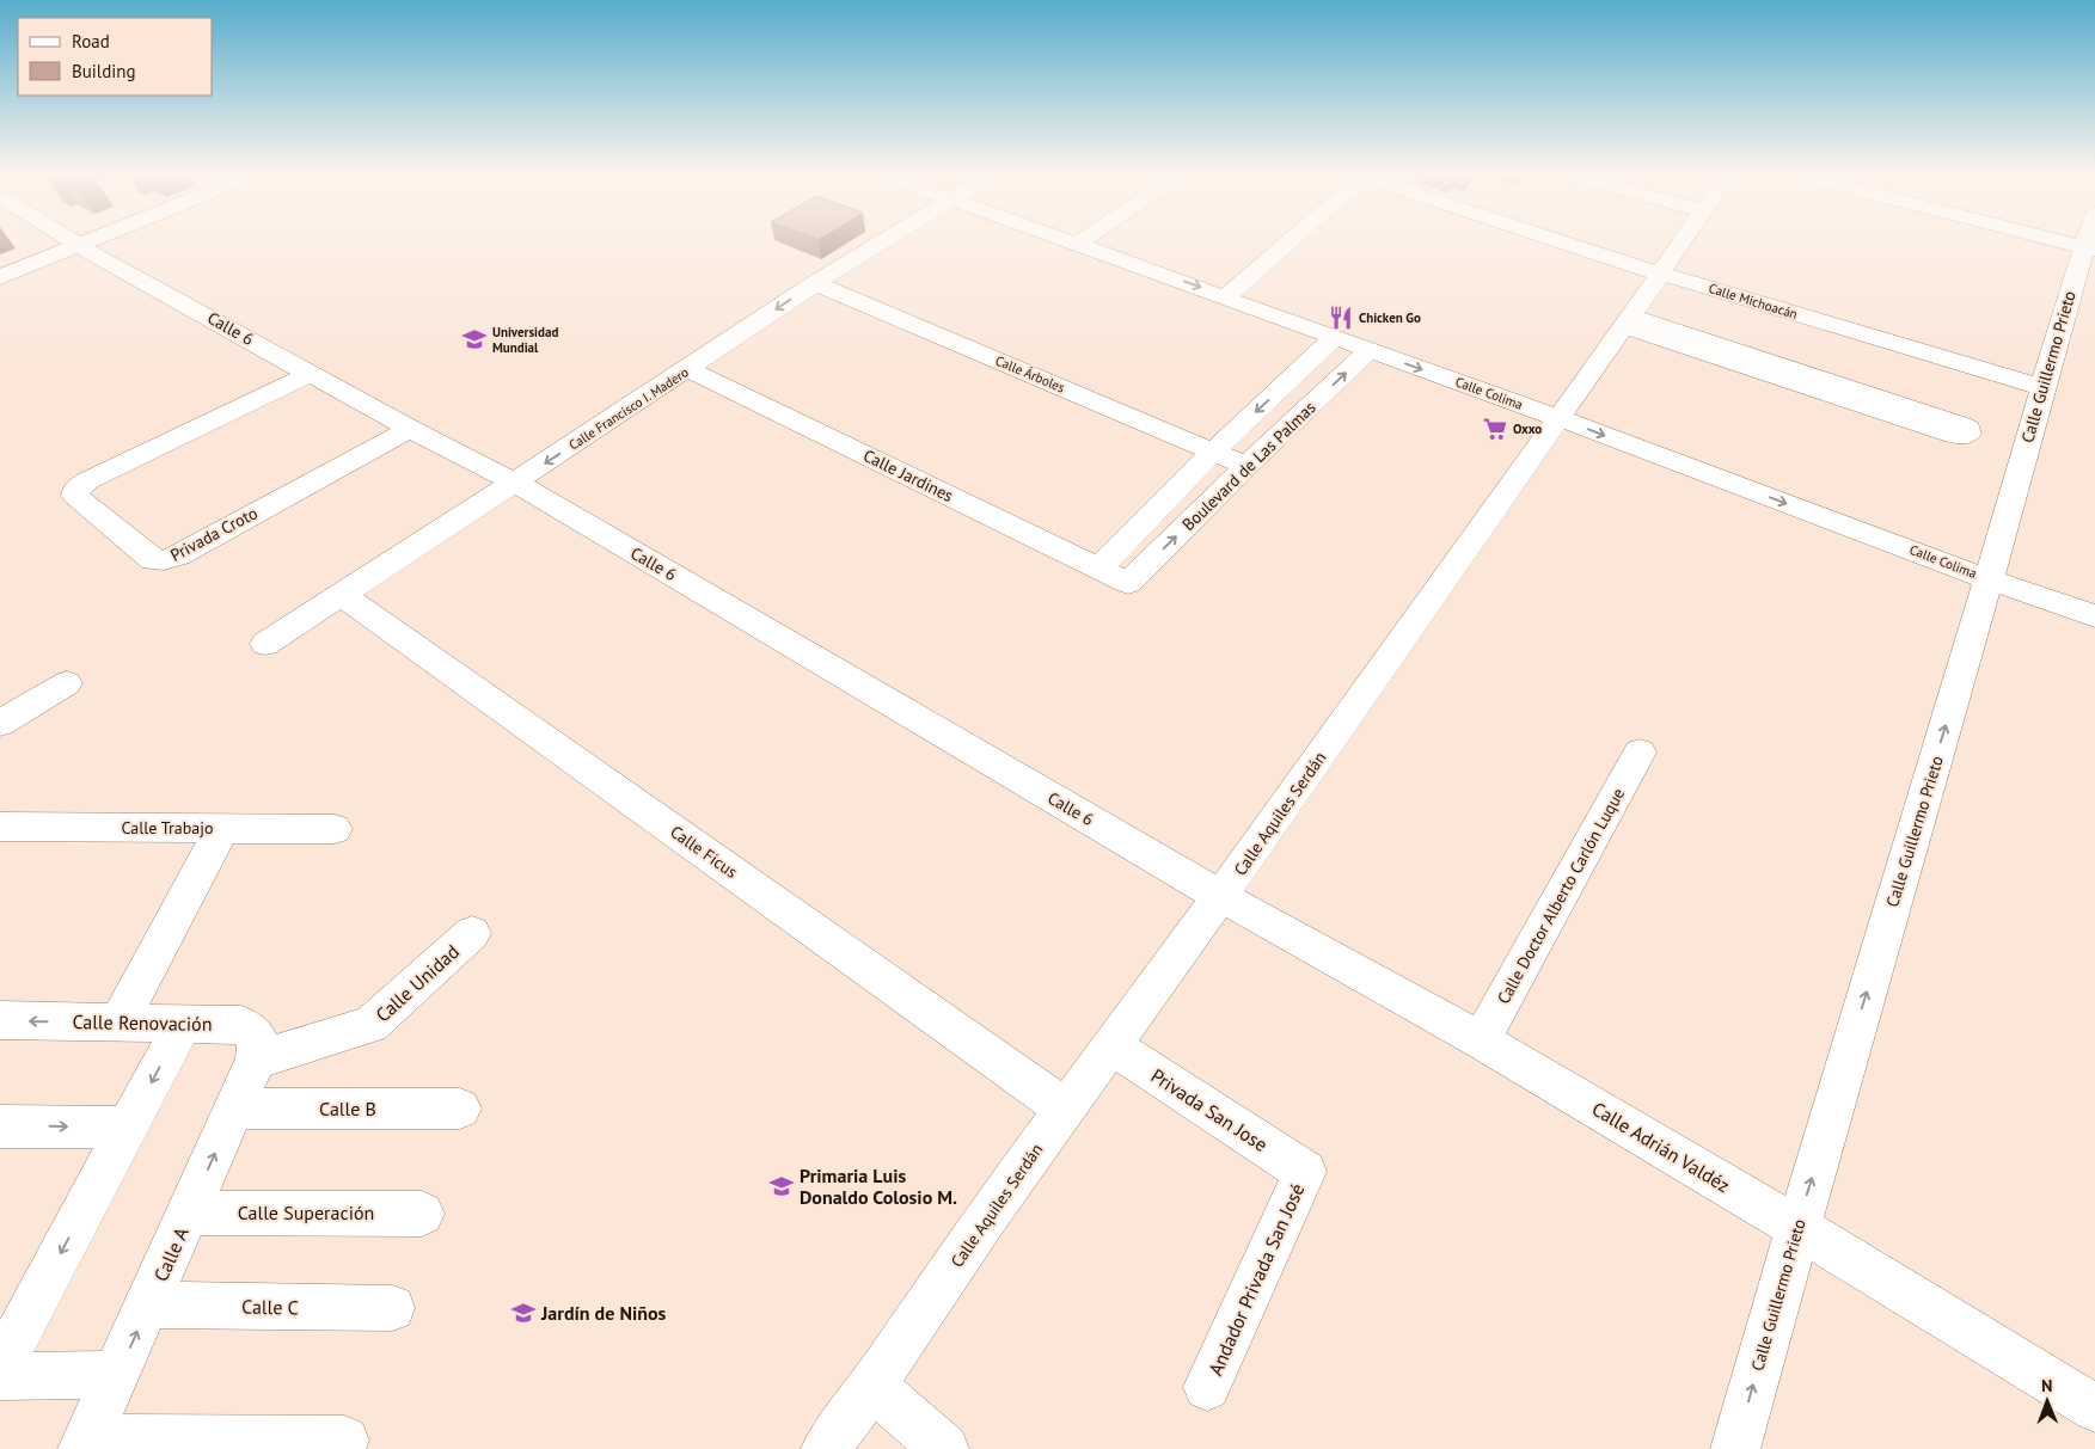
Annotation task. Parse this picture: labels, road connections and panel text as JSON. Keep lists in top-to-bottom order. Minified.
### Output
{"streets":{"street":["Calle Michoacán","Calle 6","Calle Guillermo Prieto","Calle Árboles","Calle Colima","Calle Francisco I. Madero","Boulevard de Las Palmas","Calle Jardines","Privada Croto","Calle Aquiles Serdán","Calle Trabajo","Calle Ficus","Calle Doctor Alberto Carlón Luque","Calle Unidad","Calle Renovación","Calle B","Privada San Jose","Calle Adrián Valdéz","Calle Superación","Calle A","Andador Privada San José","Calle C"]},"crossings":[["Calle Michoacán","Calle Guillermo Prieto"],["Calle Michoacán","Calle Aquiles Serdán"],["Calle 6","Calle Francisco I. Madero"],["Calle 6","Privada Croto"],["Calle 6","Calle Aquiles Serdán"],["Calle 6","Calle Adrián Valdéz"],["Calle Guillermo Prieto","Calle Colima"],["Calle Guillermo Prieto","Calle Adrián Valdéz"],["Calle Árboles","Calle Francisco I. Madero"],["Calle Árboles","Boulevard de Las Palmas"],["Calle Colima","Boulevard de Las Palmas"],["Calle Colima","Calle Aquiles Serdán"],["Calle Francisco I. Madero","Calle Jardines"],["Calle Francisco I. Madero","Calle Ficus"],["Boulevard de Las Palmas","Calle Jardines"],["Calle Aquiles Serdán","Calle Ficus"],["Calle Aquiles Serdán","Privada San Jose"],["Calle Aquiles Serdán","Calle Adrián Valdéz"],["Calle Doctor Alberto Carlón Luque","Calle Adrián Valdéz"],["Calle Unidad","Calle Renovación"],["Calle Unidad","Calle A"],["Calle Renovación","Calle A"],["Calle B","Calle A"],["Privada San Jose","Andador Privada San José"],["Calle Superación","Calle A"],["Calle A","Calle C"]],"one_way":["Calle Guillermo Prieto","Calle Colima","Calle Francisco I. Madero"],"places":{"restaurant":["Chicken Go"],"school or university":["Universidad Mundial","Primaria Luis Donaldo Colosio M.","Jardín de Niños"],"supermarket":["Oxxo"]},"legend":["Road","Building"],"north":"top"}
